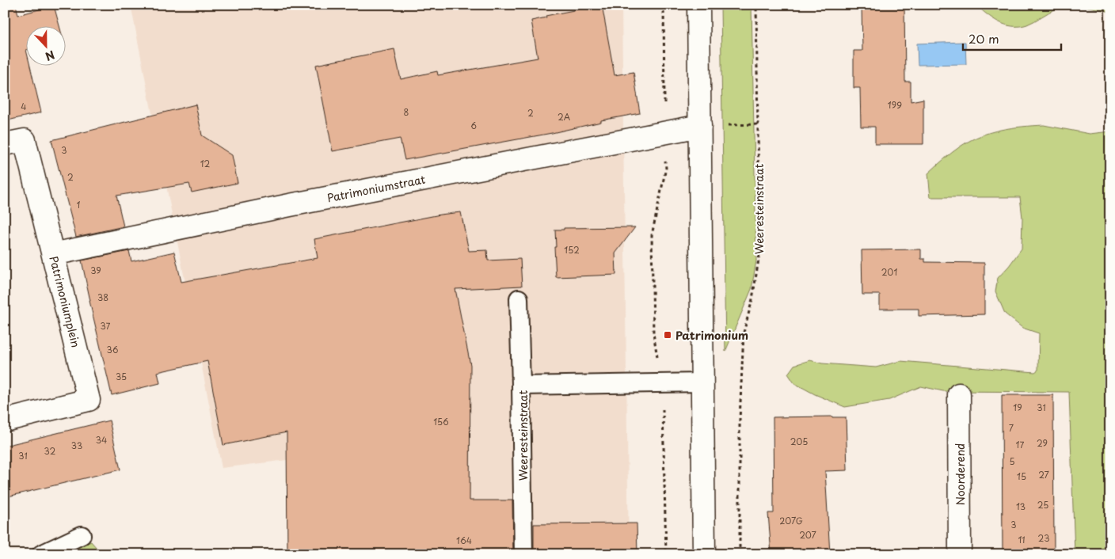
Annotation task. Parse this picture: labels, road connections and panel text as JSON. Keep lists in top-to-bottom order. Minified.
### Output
{"streets":{"street":["Patrimoniumstraat","Patrimoniumplein","Noorderend"],"lane":["Weeresteinstraat"]},"crossings":[["Patrimoniumstraat","Patrimoniumplein"]],"places":{"transit":["Patrimonium"]},"house_numbers":["199","4","8","2","2A","6","3","12","2","1","152","39","201","38","37","36","35","19","31","156","7","34","205","29","17","33","32","31","5","27","15","25","13","207G","3","207","23","11","164"],"scale_bar":"20 m","north":"bottom"}
